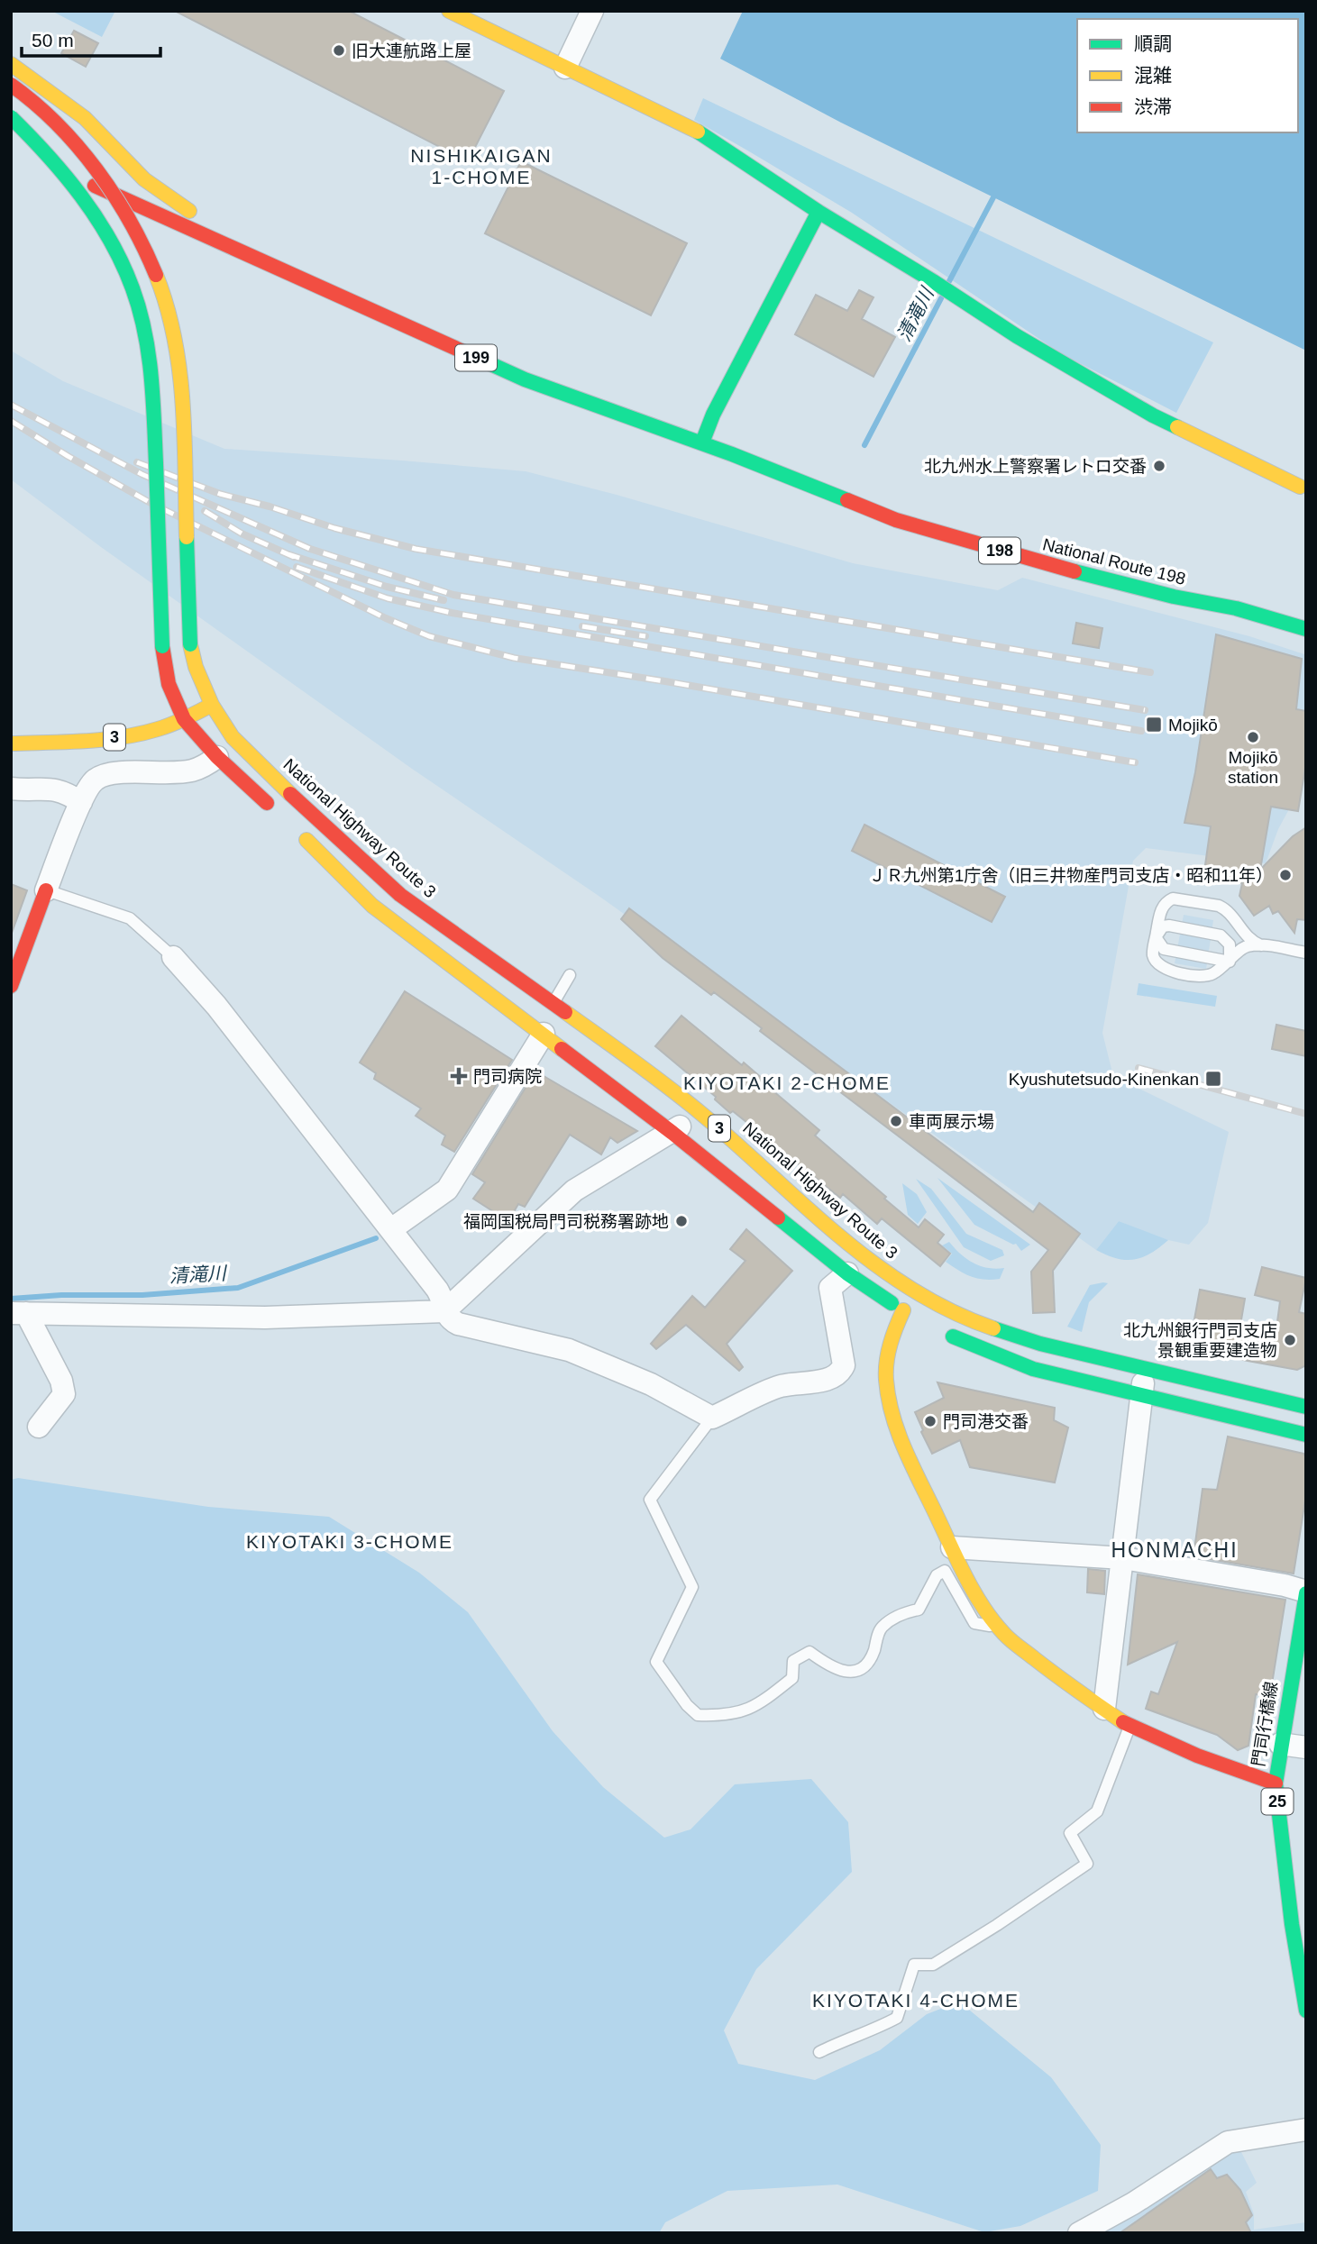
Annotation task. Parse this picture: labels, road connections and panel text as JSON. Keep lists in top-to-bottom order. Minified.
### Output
{"streets":{"main road":["199","198","National Route 198","3","National Highway Route 3","門司行橋線","25"]},"crossings":[["199","National Route 198"],["3","National Highway Route 3"]],"districts":["NISHIKAIGAN 1-CHOME","KIYOTAKI 2-CHOME","KIYOTAKI 3-CHOME","HONMACHI","KIYOTAKI 4-CHOME"],"water":["清滝川"],"places":{"other":["旧大連航路上屋","北九州水上警察署レトロ交番","Mojikō station","ＪＲ九州第1庁舎（旧三井物産門司支店・昭和11年）","車両展示場","福岡国税局門司税務署跡地","北九州銀行門司支店 景観重要建造物","門司港交番"],"transit":["Mojikō","Kyushutetsudo-Kinenkan"],"health":["門司病院"]},"legend":["順調","混雑","渋滞"],"scale_bar":"50 m"}
